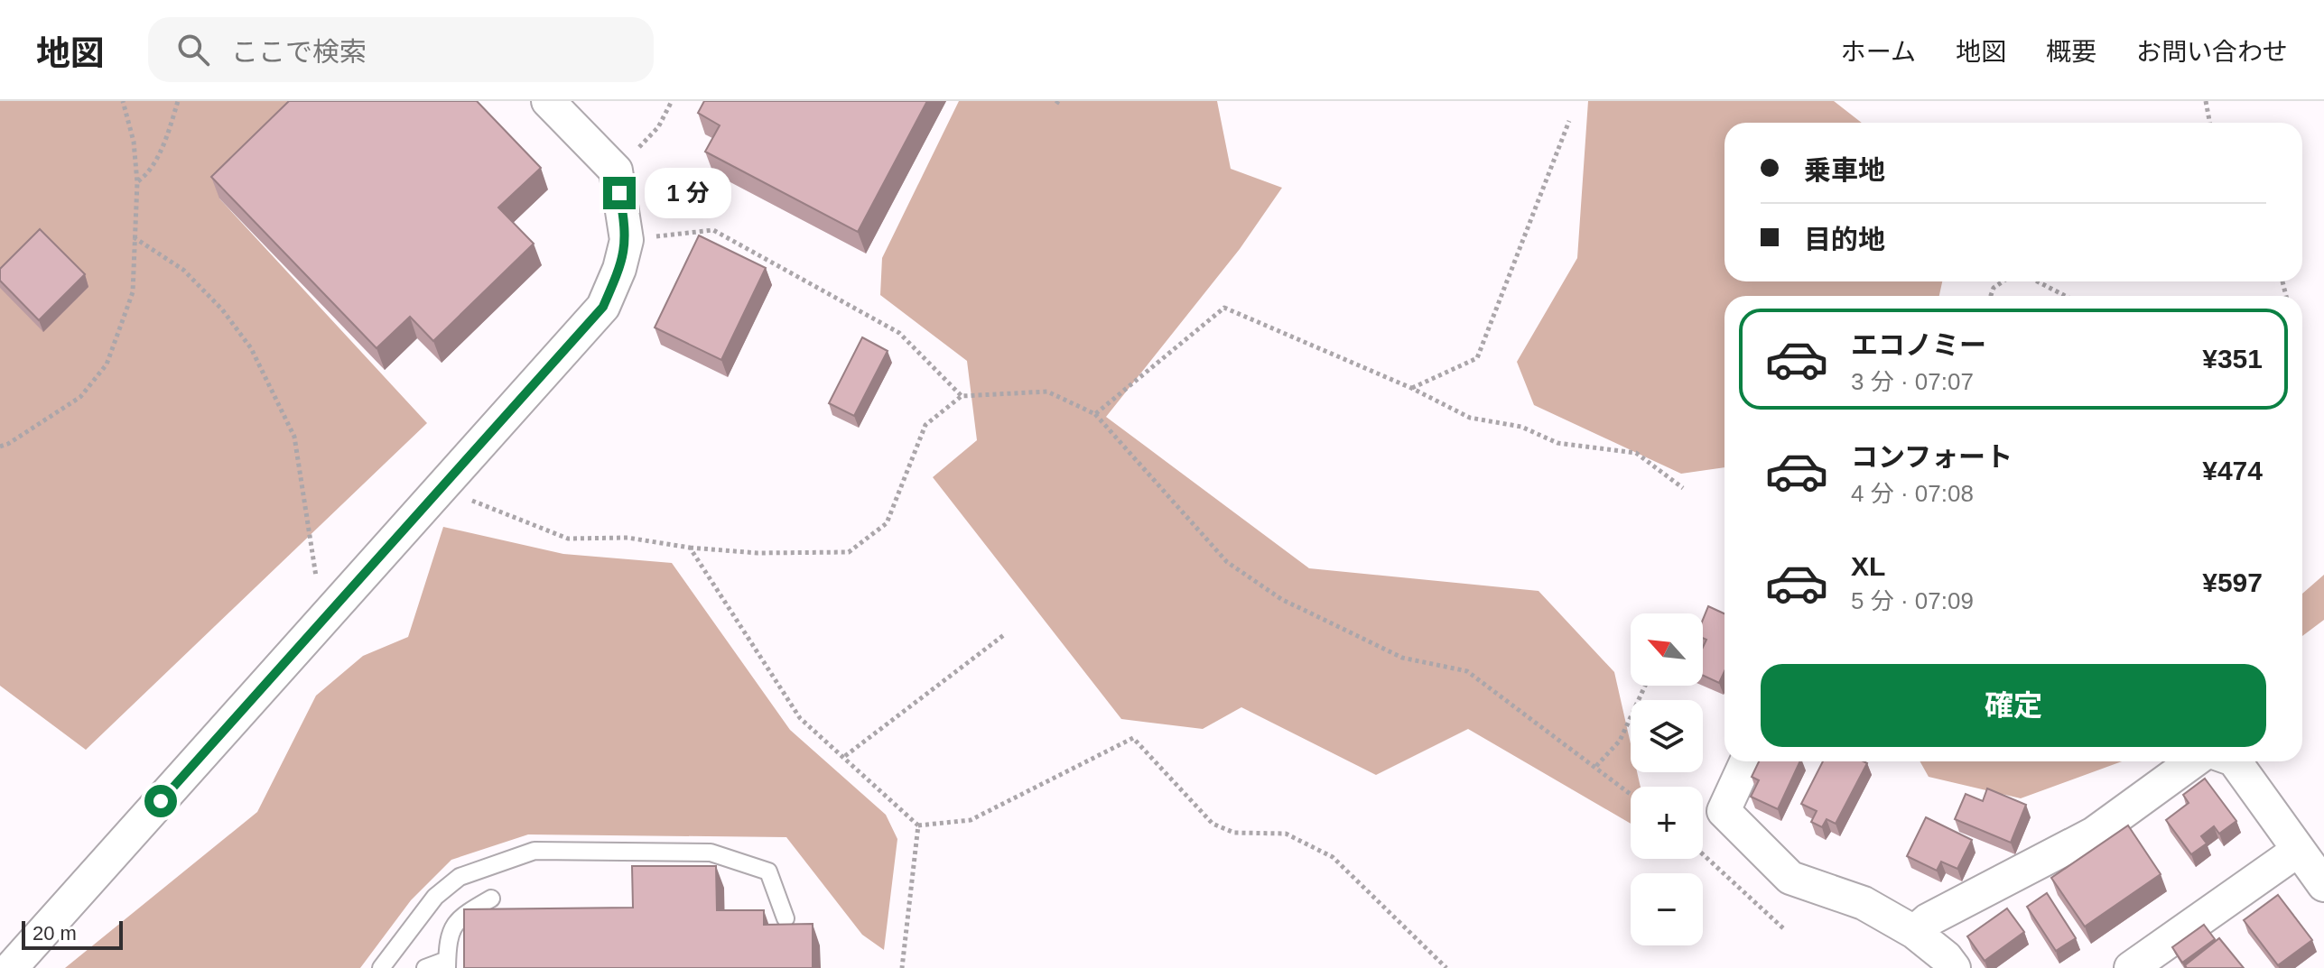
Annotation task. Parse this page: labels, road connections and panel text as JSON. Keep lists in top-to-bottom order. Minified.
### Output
{"scale_bar":"20 m","north":"top left","page":{"header":"地図","search":"ここで検索","nav":["ホーム","地図","概要","お問い合わせ"],"banner":["乗車地","目的地"],"bubble":"1 分","list":[{"name":"エコノミー","note":"3 分 · 07:07","value":"¥351"},{"name":"コンフォート","note":"4 分 · 07:08","value":"¥474"},{"name":"XL","note":"5 分 · 07:09","value":"¥597"}],"map_buttons":["+","−"],"buttons":"確定","scale":"20 m"}}
